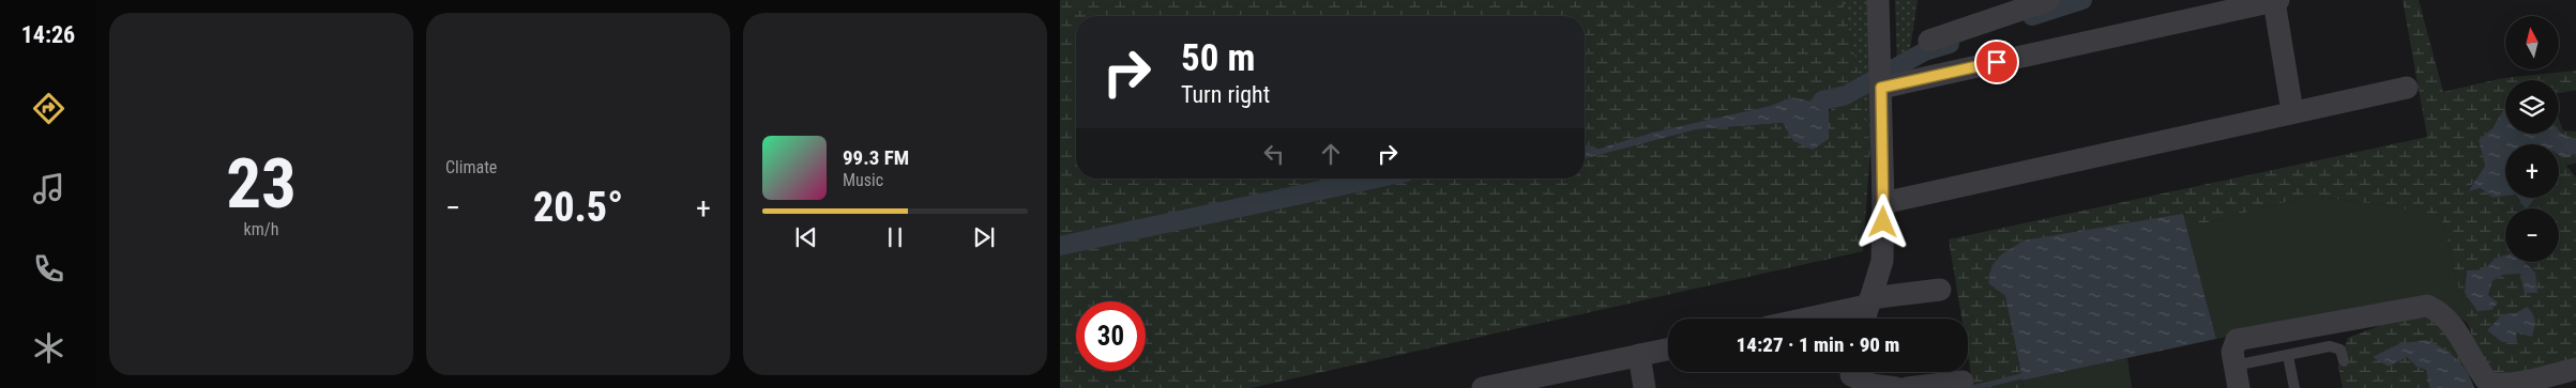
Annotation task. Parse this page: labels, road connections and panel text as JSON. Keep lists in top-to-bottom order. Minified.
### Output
{"north":"top","page":{"tabs":"14:26","tile":[["23","km/h"],"Climate"],"map_buttons":["+","−"],"turn":["50 m","Turn right"],"song":["99.3 FM","Music"],"heat":["−","20.5°","+"],"limit":"30","trip":"14:27 · 1 min · 90 m"}}
